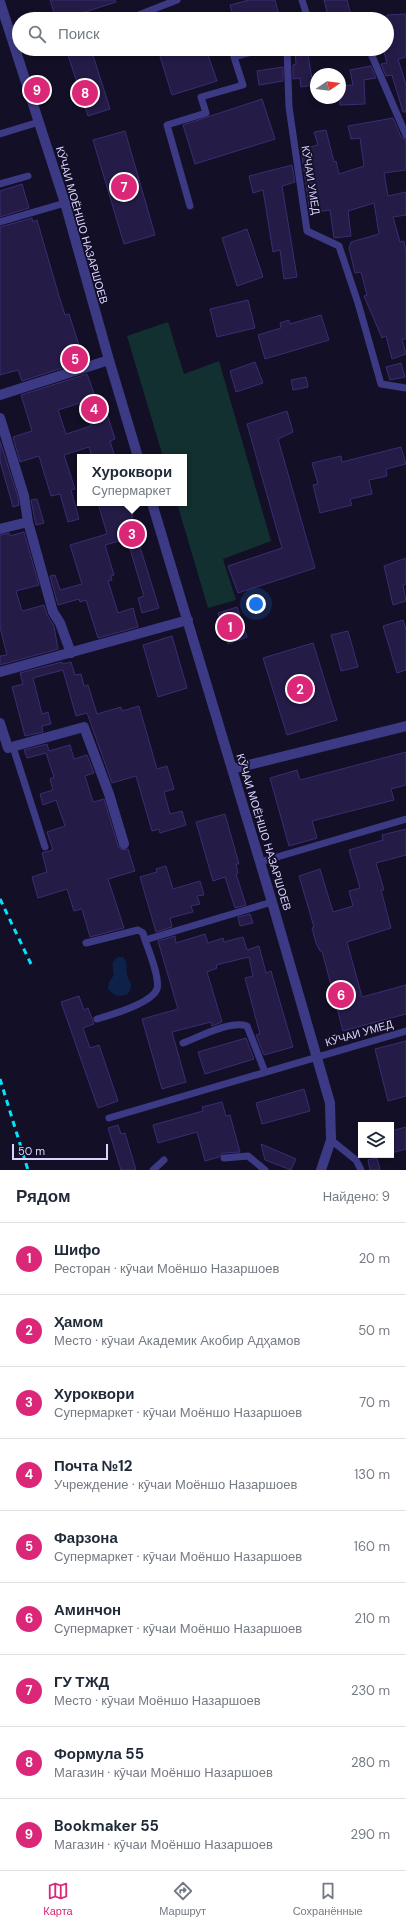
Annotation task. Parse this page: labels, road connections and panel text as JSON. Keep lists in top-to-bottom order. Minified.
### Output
{"streets":{"street":["КӮЧАИ МОЁНШО НАЗАРШОЕВ"],"lane":["КӮЧАИ УМЕД"]},"crossings":[["КӮЧАИ УМЕД","КӮЧАИ МОЁНШО НАЗАРШОЕВ"]],"scale_bar":"50 m","north":"right","page":{"search":"Поиск","pins":["9","8","7","5","4","3","1","2","6"],"popup":["Хуроквори","Супермаркет"],"scale":"50 m","heading":["Рядом","Найдено: 9"],"list":[{"mark":"1","name":"Шифо","note":"Ресторан · кӯчаи Моёншо Назаршоев","value":"20 m"},{"mark":"2","name":"Ҳамом","note":"Место · кӯчаи Академик Акобир Адҳамов","value":"50 m"},{"mark":"3","name":"Хуроквори","note":"Супермаркет · кӯчаи Моёншо Назаршоев","value":"70 m"},{"mark":"4","name":"Почта №12","note":"Учреждение · кӯчаи Моёншо Назаршоев","value":"130 m"},{"mark":"5","name":"Фарзона","note":"Супермаркет · кӯчаи Моёншо Назаршоев","value":"160 m"},{"mark":"6","name":"Аминчон","note":"Супермаркет · кӯчаи Моёншо Назаршоев","value":"210 m"},{"mark":"7","name":"ГУ ТЖД","note":"Место · кӯчаи Моёншо Назаршоев","value":"230 m"},{"mark":"8","name":"Формула 55","note":"Магазин · кӯчаи Моёншо Назаршоев","value":"280 m"},{"mark":"9","name":"Bookmaker 55","note":"Магазин · кӯчаи Моёншо Назаршоев","value":"290 m"}],"nav":["Карта","Маршрут","Сохранённые"]}}
